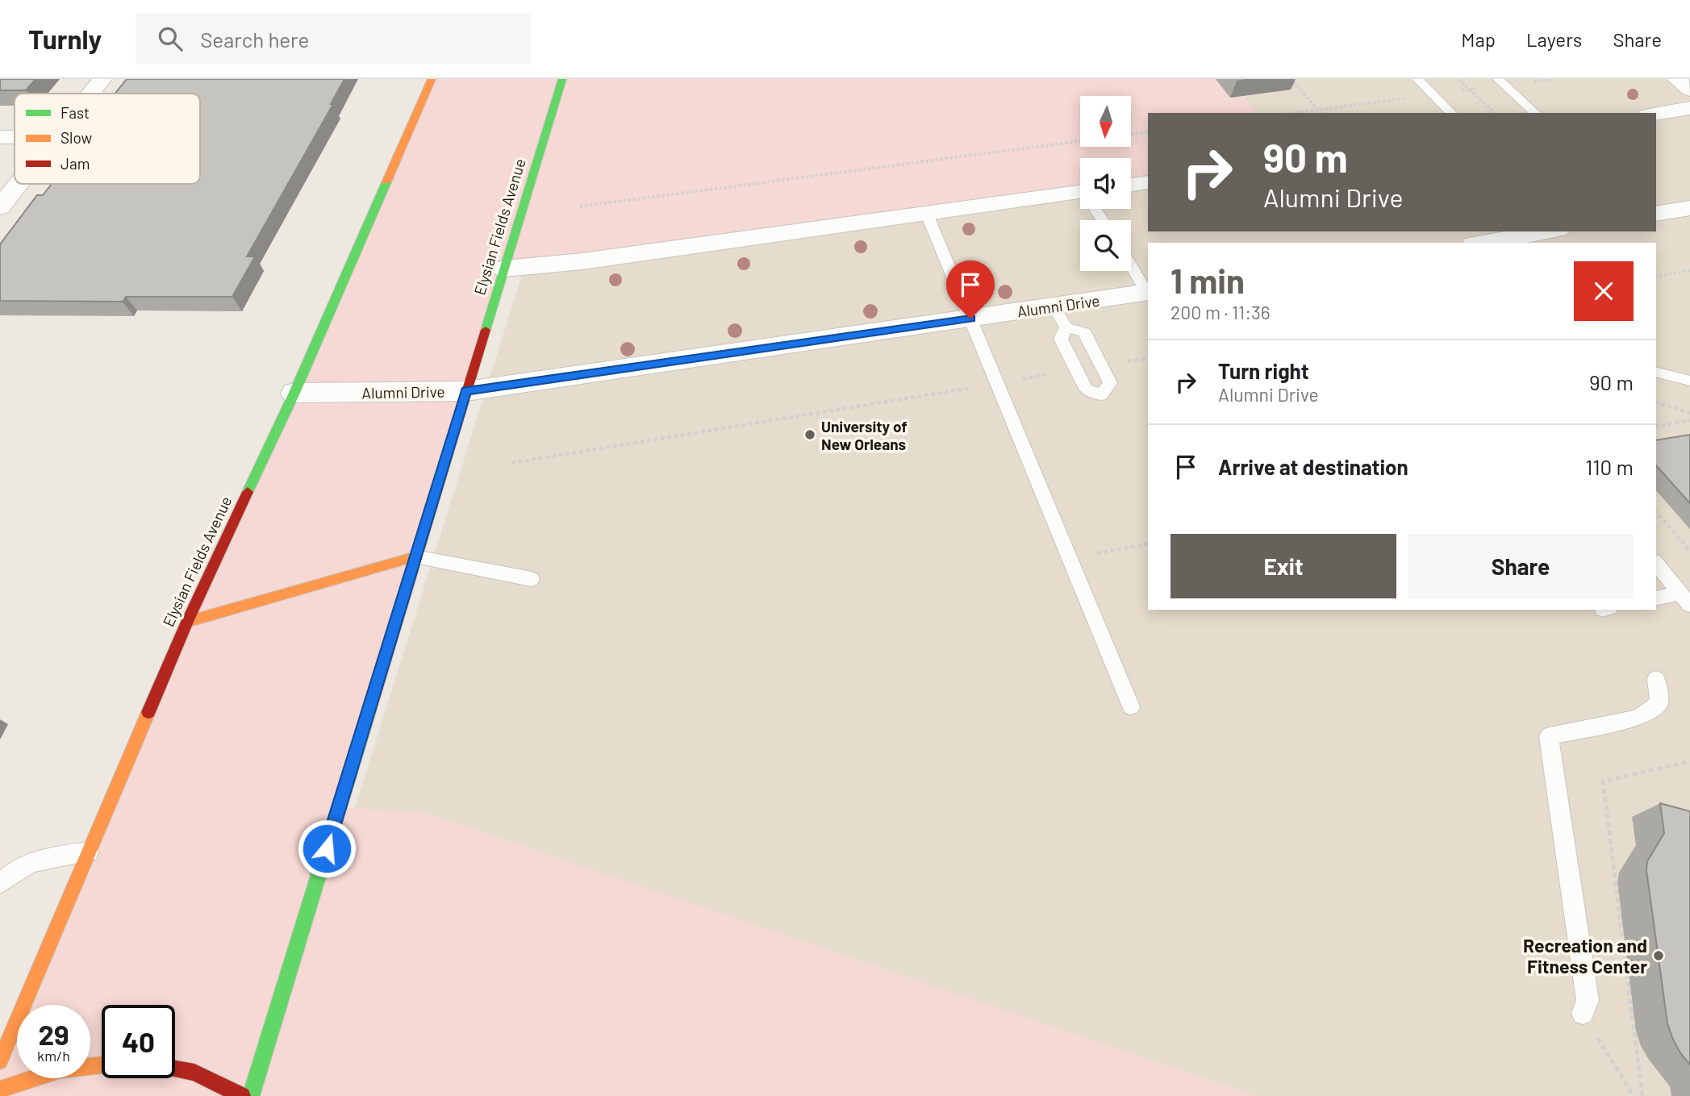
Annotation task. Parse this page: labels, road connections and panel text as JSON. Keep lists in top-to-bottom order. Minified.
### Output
{"streets":{"street":["Elysian Fields Avenue","Alumni Drive"]},"crossings":[["Elysian Fields Avenue","Alumni Drive"]],"places":["University of New Orleans","Recreation and Fitness Center"],"legend":["Fast","Slow","Jam"],"north":"bottom","page":{"header":"Turnly","search":"Search here","nav":["Map","Layers","Share"],"turn":["90 m","Alumni Drive"],"heading":["1 min","200 m · 11:36"],"list":[{"name":"Turn right","note":"Alumni Drive","value":"90 m"},{"name":"Arrive at destination","value":"110 m"}],"buttons":["Exit","Share"],"speed":"29 km/h","limit":"40"}}
